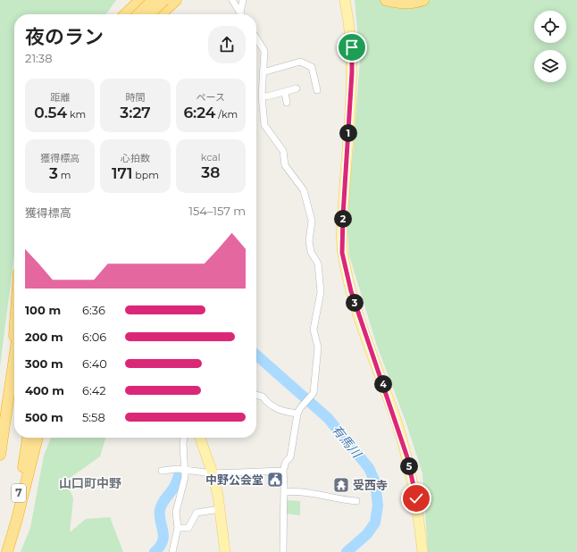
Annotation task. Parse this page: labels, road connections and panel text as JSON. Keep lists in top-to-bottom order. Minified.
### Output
{"streets":{"highway":["7"]},"districts":["山口町中野"],"water":["有馬川"],"places":{"public building":["中野公会堂"],"temple":["受西寺"]},"page":{"heading":["夜のラン","21:38"],"stats":[["距離","0.54 km"],["時間","3:27"],["ペース","6:24 /km"],["獲得標高","3 m"],["心拍数","171 bpm"],["kcal","38"]],"pins":["1","2","3","4","5"],"chart":["獲得標高","154–157 m"],"list":[{"name":"100 m","note":"6:36"},{"name":"200 m","note":"6:06"},{"name":"300 m","note":"6:40"},{"name":"400 m","note":"6:42"},{"name":"500 m","note":"5:58"}]}}
